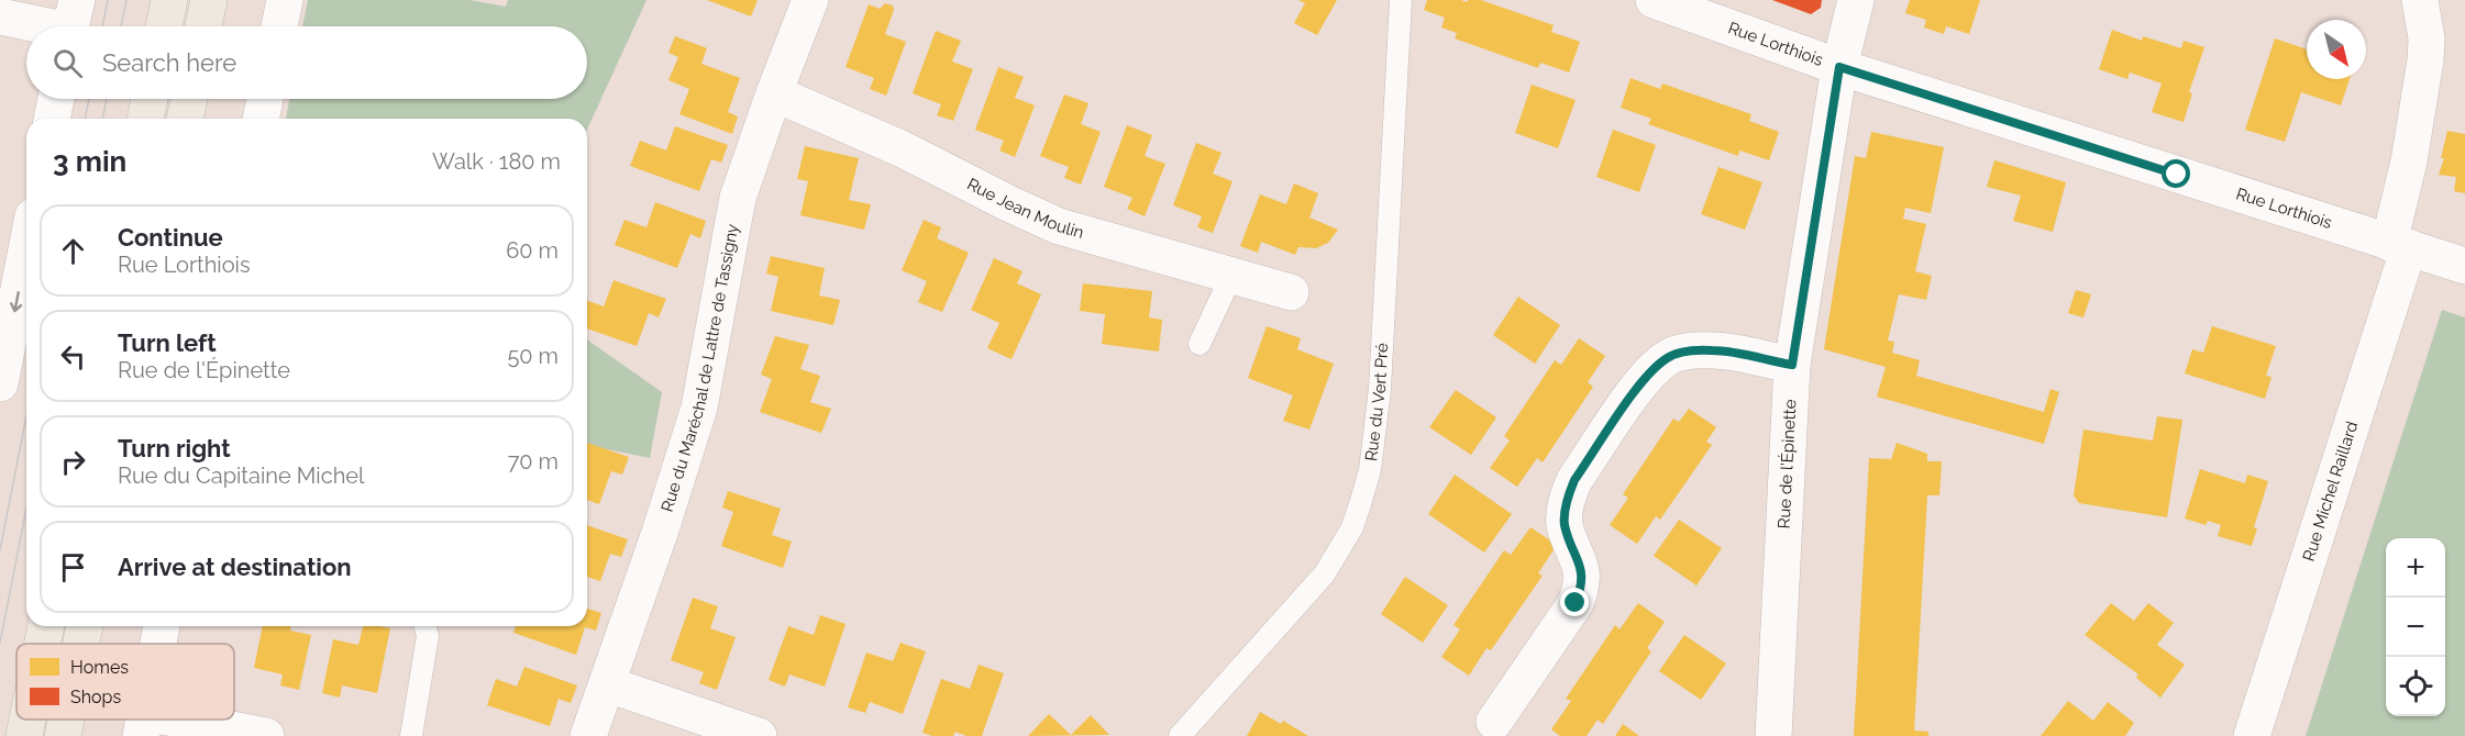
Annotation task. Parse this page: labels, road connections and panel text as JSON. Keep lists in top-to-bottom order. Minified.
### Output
{"streets":{"street":["Rue Lorthiois","Rue Jean Moulin","Rue du Maréchal de Lattre de Tassigny","Rue de l'Épinette","Rue Michel Raillard"],"lane":["Rue du Vert Pré"]},"crossings":[["Rue Lorthiois","Rue de l'Épinette"],["Rue Lorthiois","Rue Michel Raillard"],["Rue Jean Moulin","Rue du Maréchal de Lattre de Tassigny"]],"legend":["Homes","Shops"],"north":"bottom right","page":{"search":"Search here","heading":["3 min","Walk · 180 m"],"list":[["Continue","Rue Lorthiois","60 m"],["Turn left","Rue de l'Épinette","50 m"],["Turn right","Rue du Capitaine Michel","70 m"],"Arrive at destination"],"map_buttons":["+","−"]}}
